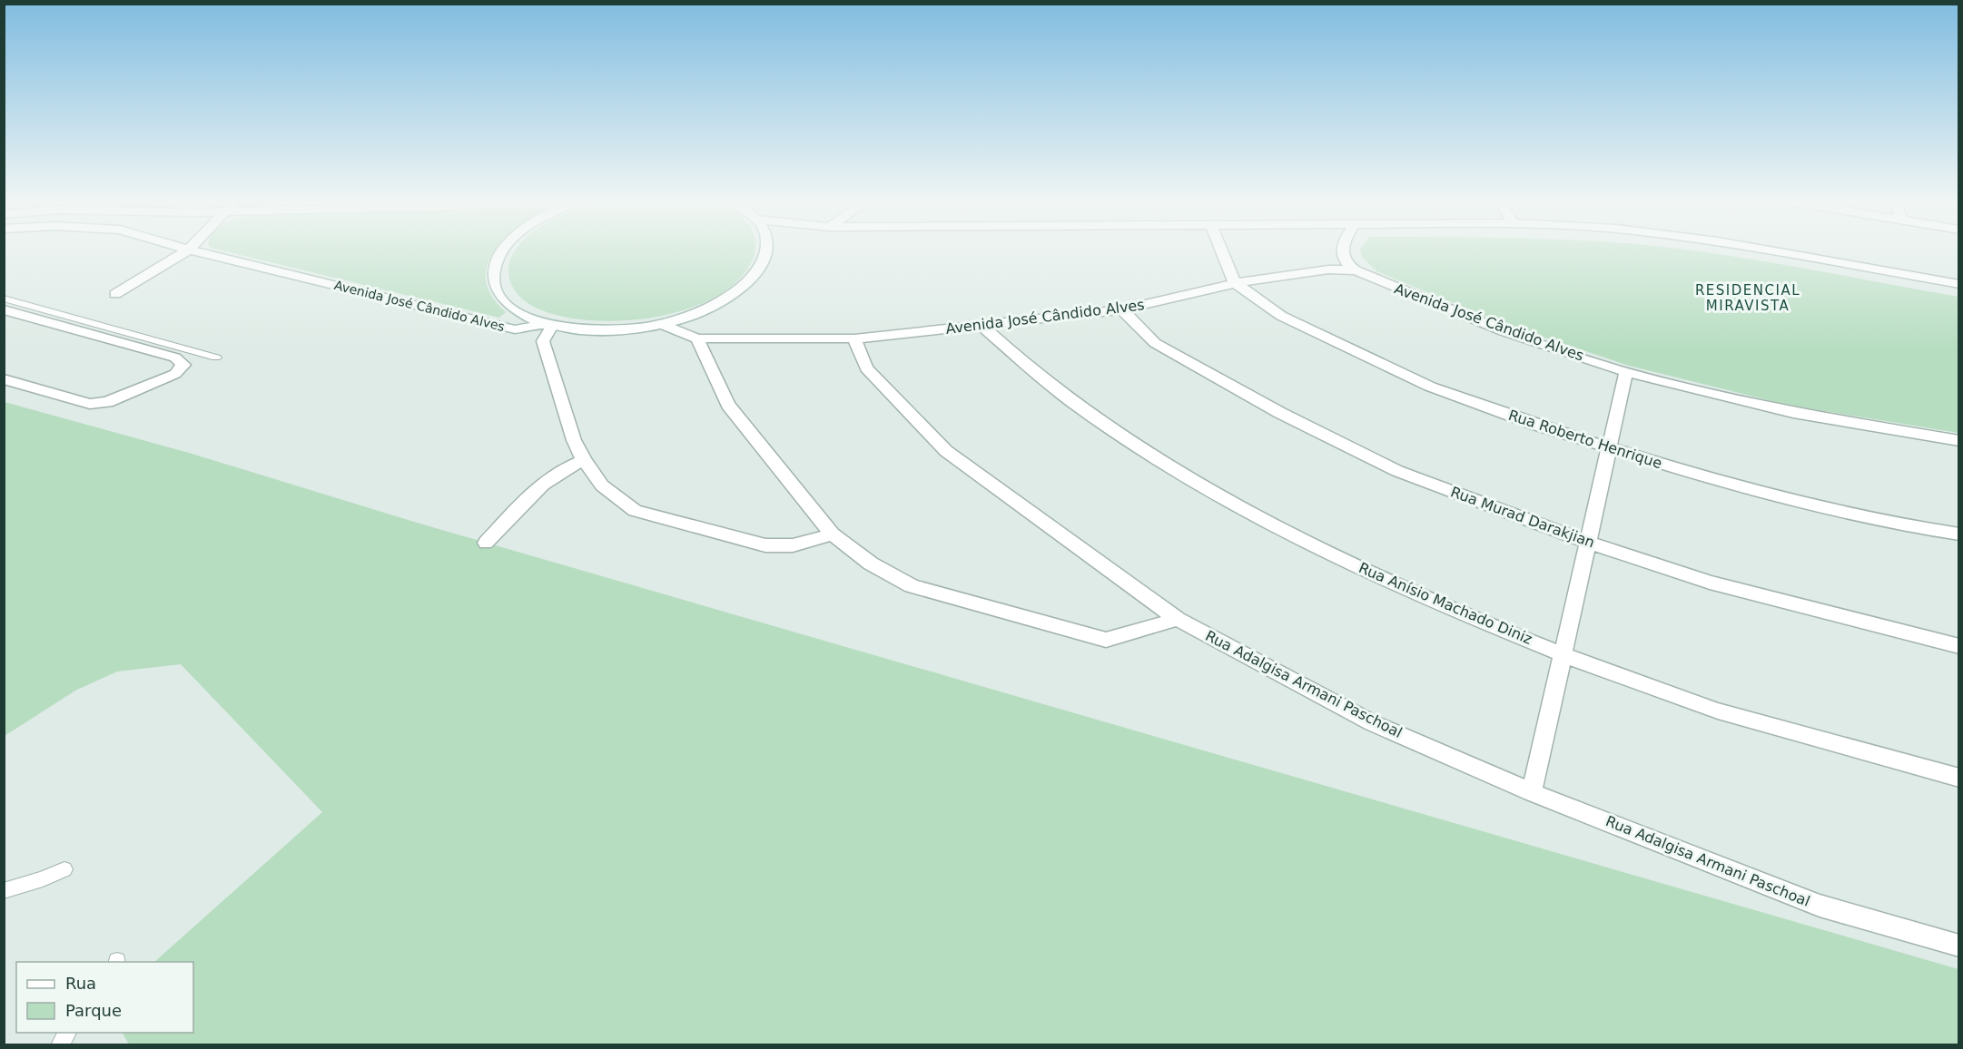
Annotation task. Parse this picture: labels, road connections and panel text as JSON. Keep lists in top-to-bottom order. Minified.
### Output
{"streets":{"street":["Avenida José Cândido Alves","Rua Roberto Henrique","Rua Murad Darakjian","Rua Anísio Machado Diniz","Rua Adalgisa Armani Paschoal"]},"crossings":[["Avenida José Cândido Alves","Rua Roberto Henrique"],["Avenida José Cândido Alves","Rua Murad Darakjian"],["Avenida José Cândido Alves","Rua Anísio Machado Diniz"],["Avenida José Cândido Alves","Rua Adalgisa Armani Paschoal"]],"districts":["RESIDENCIAL MIRAVISTA"],"legend":["Rua","Parque"]}
